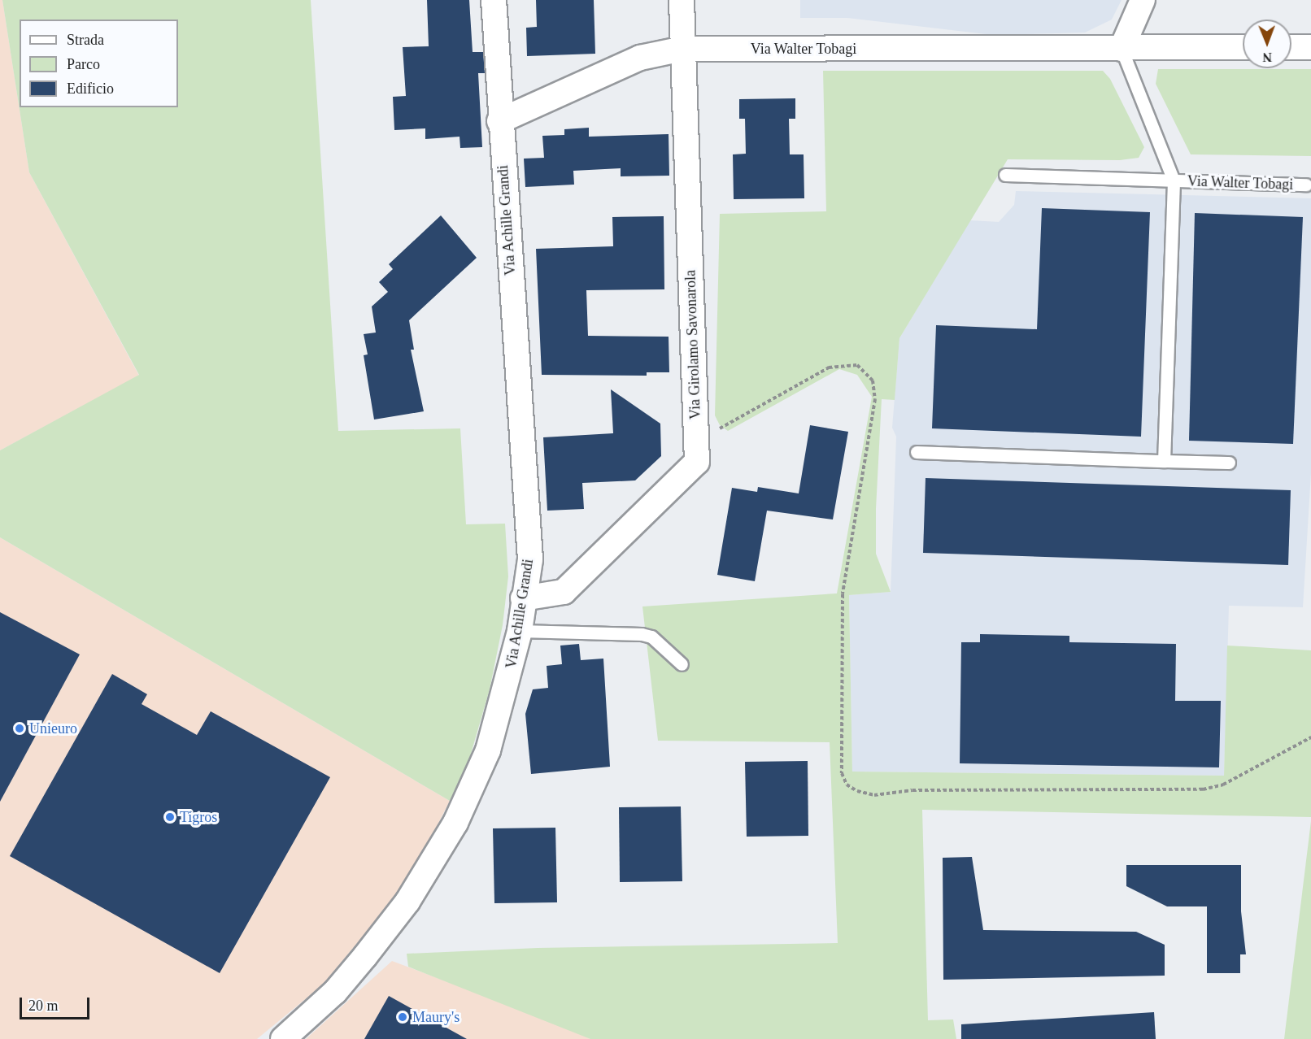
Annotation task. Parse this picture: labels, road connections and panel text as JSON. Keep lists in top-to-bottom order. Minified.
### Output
{"streets":{"street":["Via Walter Tobagi","Via Achille Grandi","Via Girolamo Savonarola"]},"crossings":[["Via Walter Tobagi","Via Achille Grandi"],["Via Walter Tobagi","Via Girolamo Savonarola"],["Via Achille Grandi","Via Girolamo Savonarola"]],"places":["Unieuro","Tigros","Maury's"],"legend":["Strada","Parco","Edificio"],"scale_bar":"20 m","north":"bottom"}
